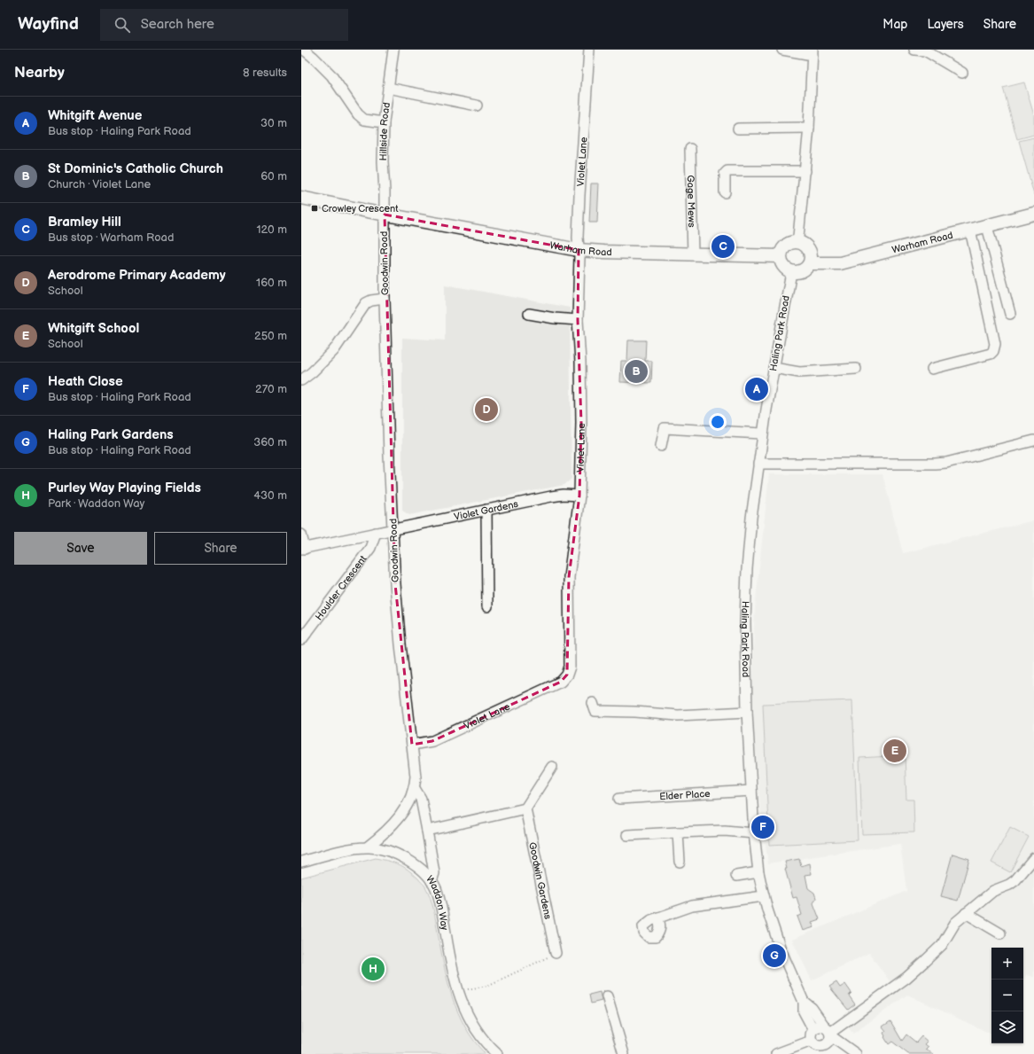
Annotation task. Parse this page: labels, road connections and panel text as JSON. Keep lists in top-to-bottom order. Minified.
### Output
{"streets":{"main road":["Warham Road"],"street":["Hillside Road","Violet Lane","Gage Mews","Goodwin Road","Haling Park Road","Violet Gardens","Houlder Crescent","Elder Place","Goodwin Gardens","Waddon Way"]},"crossings":[["Hillside Road","Warham Road"],["Hillside Road","Goodwin Road"],["Violet Lane","Warham Road"],["Violet Lane","Goodwin Road"],["Violet Lane","Violet Gardens"],["Gage Mews","Warham Road"],["Warham Road","Goodwin Road"],["Warham Road","Haling Park Road"],["Goodwin Road","Violet Gardens"],["Goodwin Road","Waddon Way"],["Haling Park Road","Elder Place"],["Violet Gardens","Houlder Crescent"]],"places":{"transit":["Crowley Crescent"]},"page":{"header":"Wayfind","search":"Search here","nav":["Map","Layers","Share"],"heading":["Nearby","8 results"],"list":[{"mark":"A","name":"Whitgift Avenue","note":"Bus stop · Haling Park Road","value":"30 m"},{"mark":"B","name":"St Dominic's Catholic Church","note":"Church · Violet Lane","value":"60 m"},{"mark":"C","name":"Bramley Hill","note":"Bus stop · Warham Road","value":"120 m"},{"mark":"D","name":"Aerodrome Primary Academy","note":"School","value":"160 m"},{"mark":"E","name":"Whitgift School","note":"School","value":"250 m"},{"mark":"F","name":"Heath Close","note":"Bus stop · Haling Park Road","value":"270 m"},{"mark":"G","name":"Haling Park Gardens","note":"Bus stop · Haling Park Road","value":"360 m"},{"mark":"H","name":"Purley Way Playing Fields","note":"Park · Waddon Way","value":"430 m"}],"pins":["C","B","A","D","E","F","G","H"],"buttons":["Save","Share"],"map_buttons":["+","−"]}}
